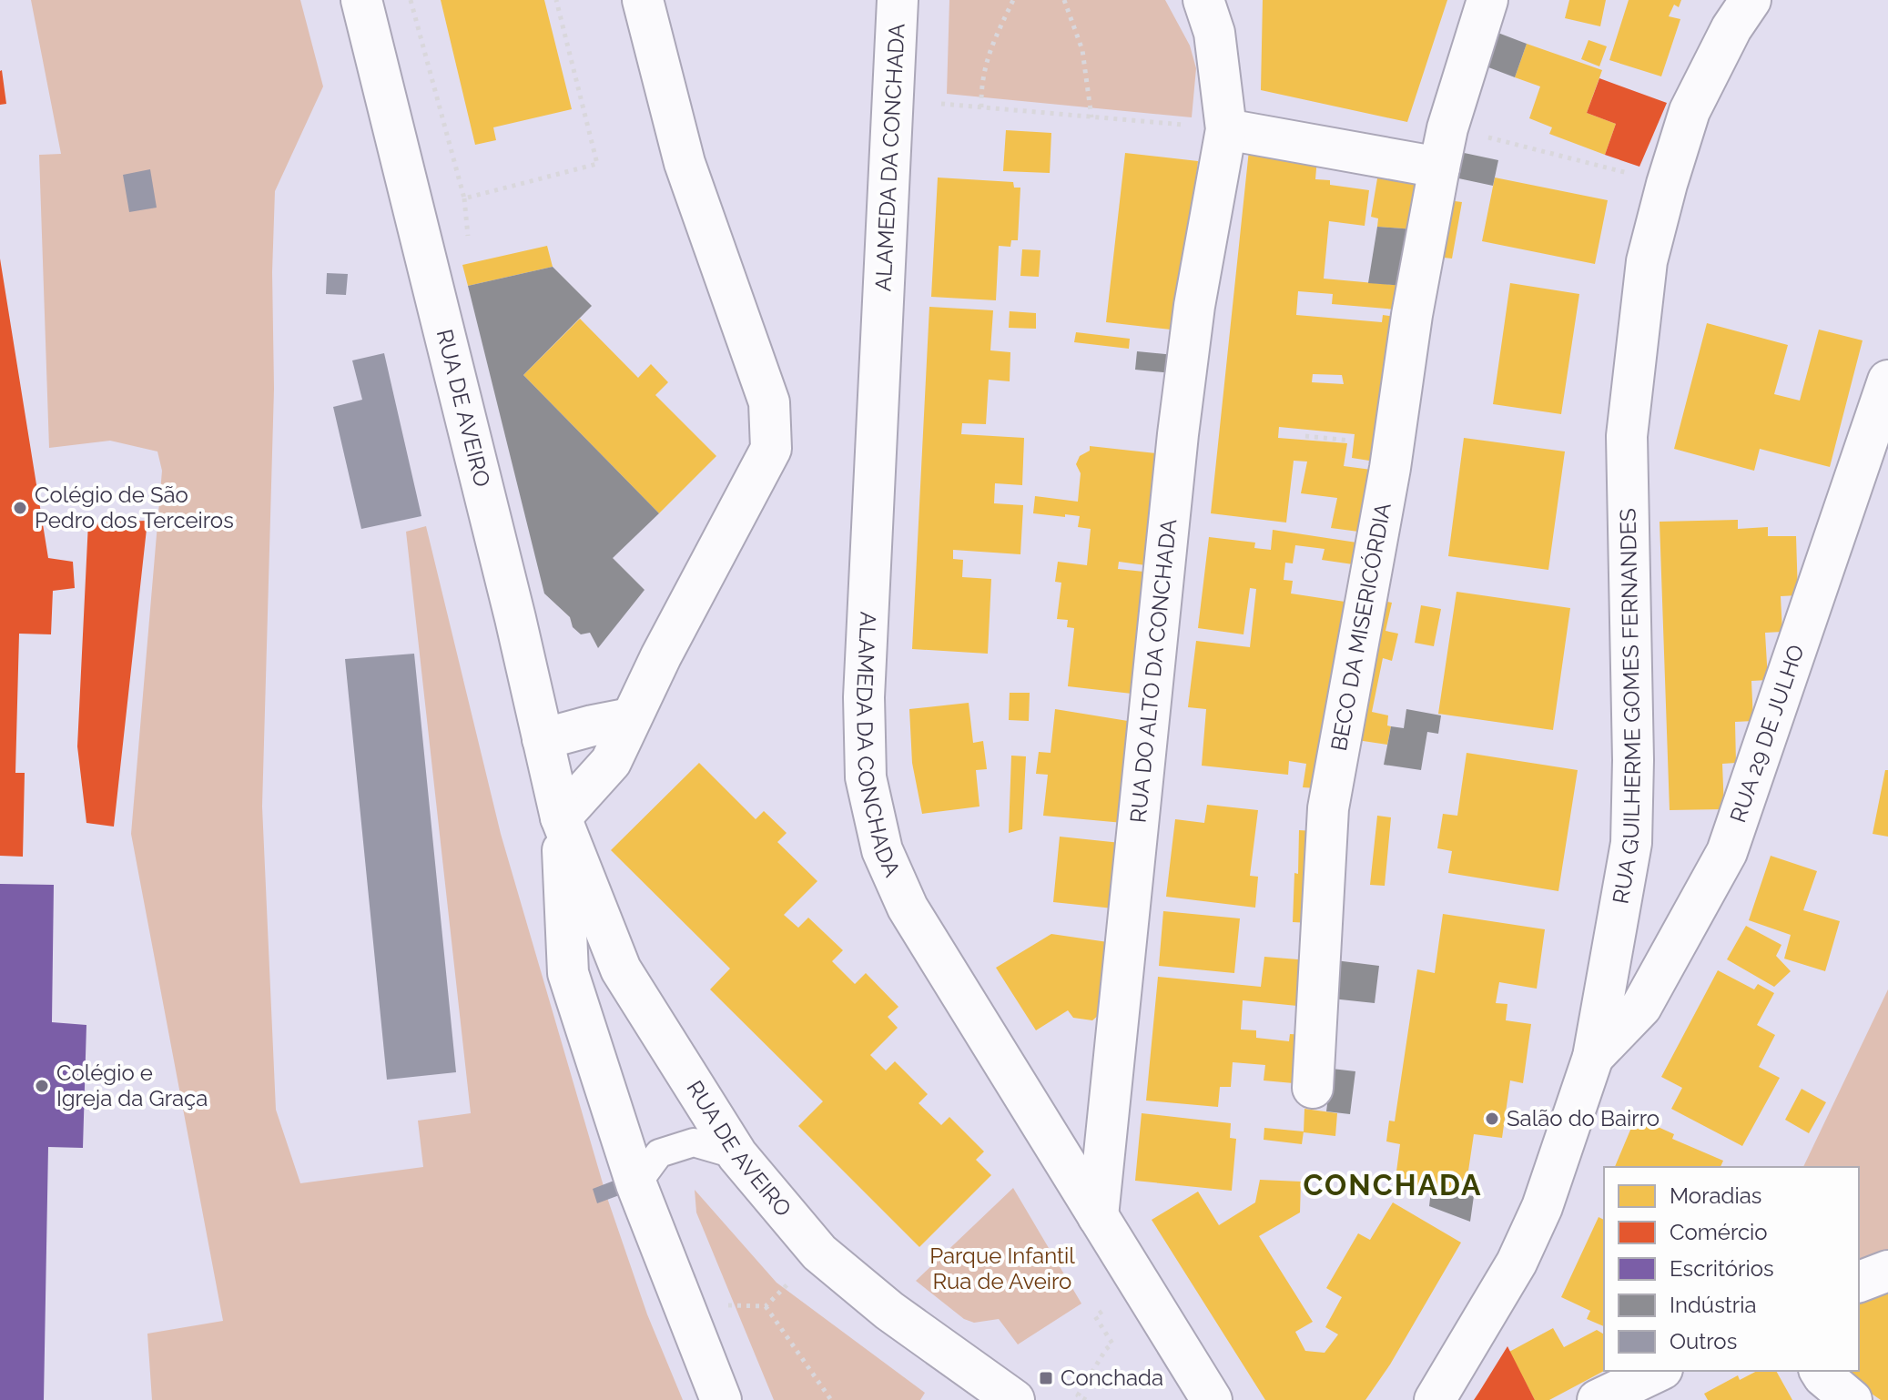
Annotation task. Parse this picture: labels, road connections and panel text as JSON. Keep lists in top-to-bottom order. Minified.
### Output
{"streets":{"street":["ALAMEDA DA CONCHADA","RUA DE AVEIRO","BECO DA MISERICÓRDIA","RUA DO ALTO DA CONCHADA","RUA GUILHERME GOMES FERNANDES","RUA 29 DE JULHO"]},"crossings":[["ALAMEDA DA CONCHADA","RUA DO ALTO DA CONCHADA"],["RUA GUILHERME GOMES FERNANDES","RUA 29 DE JULHO"]],"districts":["CONCHADA"],"parks":["Parque Infantil Rua de Aveiro"],"places":{"other":["Colégio de São Pedro dos Terceiros","Colégio e Igreja da Graça","Salão do Bairro"],"transit":["Conchada"]},"legend":["Moradias","Comércio","Escritórios","Indústria","Outros"]}
